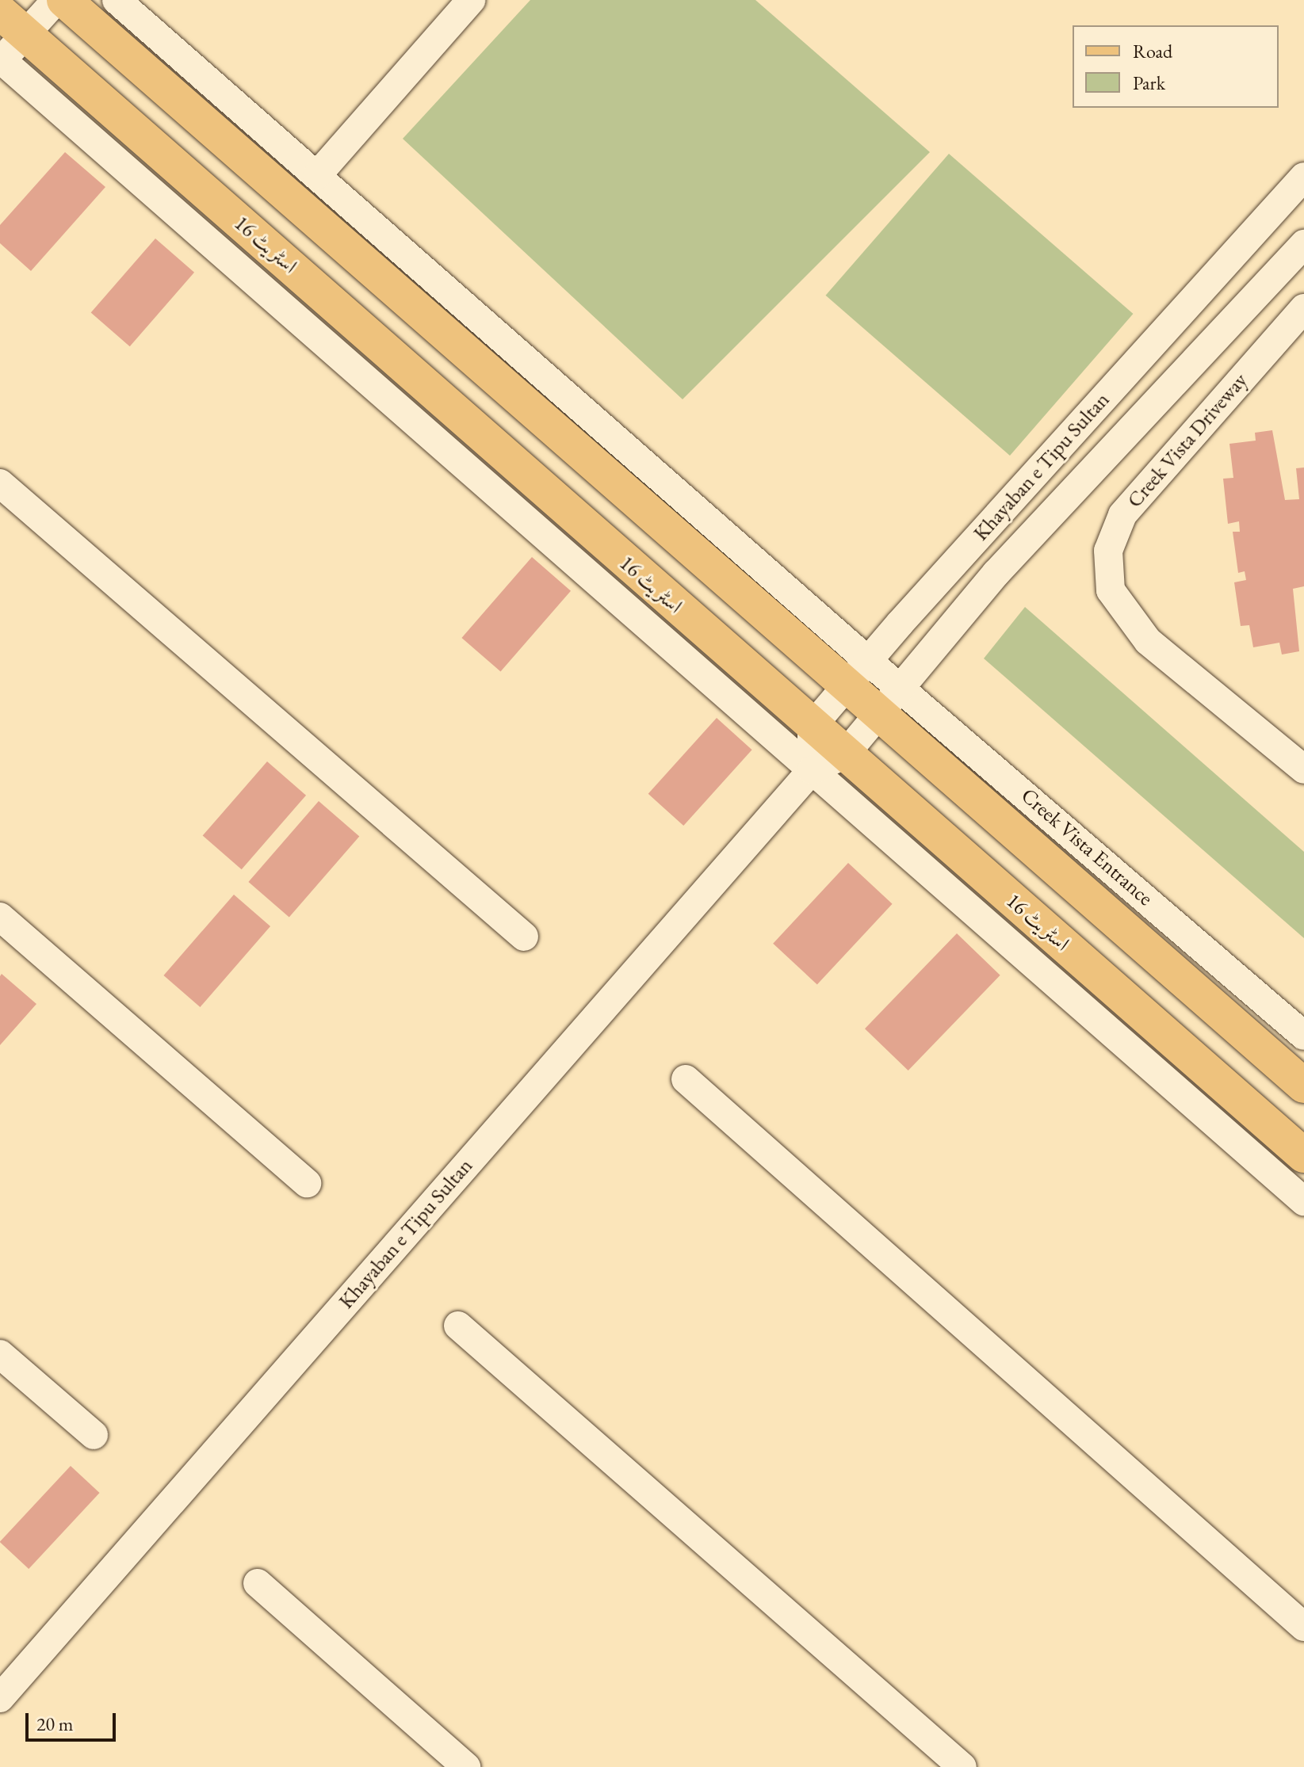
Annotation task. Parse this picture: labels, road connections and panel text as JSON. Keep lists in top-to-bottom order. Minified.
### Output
{"streets":{"main road":["اسٹریٹ 16"],"street":["Creek Vista Driveway","Khayaban e Tipu Sultan","Creek Vista Entrance"]},"crossings":[["اسٹریٹ 16","Khayaban e Tipu Sultan"],["Khayaban e Tipu Sultan","Creek Vista Entrance"]],"legend":["Road","Park"],"scale_bar":"20 m"}
